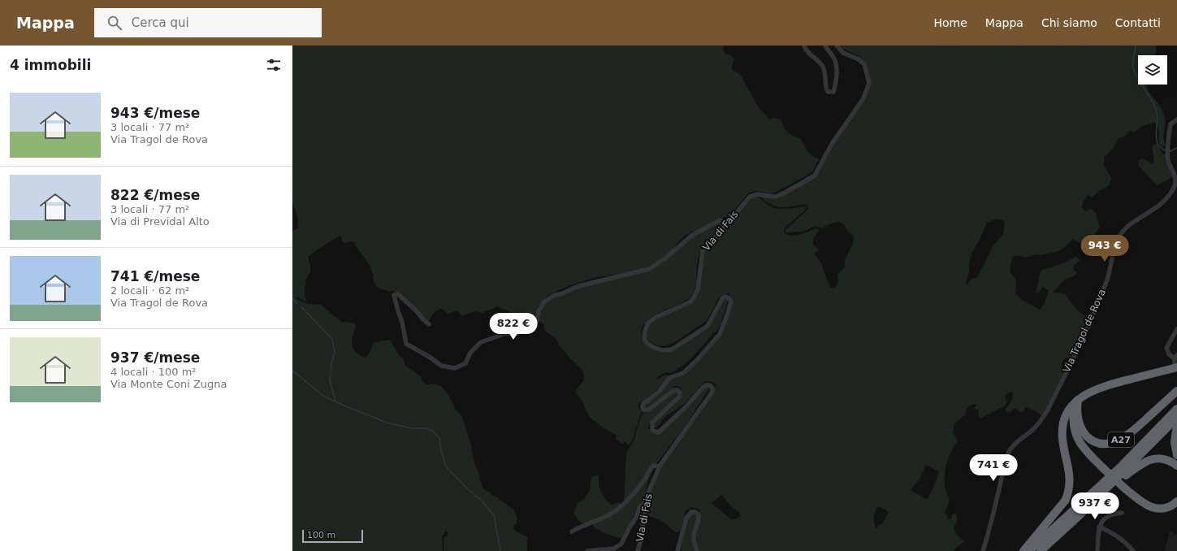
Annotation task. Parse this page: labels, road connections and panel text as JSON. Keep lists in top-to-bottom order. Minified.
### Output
{"streets":{"highway":["A27"],"street":["Via di Fais","Via Tragol de Rova"]},"scale_bar":"100 m","page":{"header":"Mappa","search":"Cerca qui","nav":["Home","Mappa","Chi siamo","Contatti"],"heading":"4 immobili","list":[{"name":"943 €/mese","note":"3 locali · 77 m² · Via Tragol de Rova"},{"name":"822 €/mese","note":"3 locali · 77 m² · Via di Previdal Alto"},{"name":"741 €/mese","note":"2 locali · 62 m² · Via Tragol de Rova"},{"name":"937 €/mese","note":"4 locali · 100 m² · Via Monte Coni Zugna"}],"price":["943 €","822 €","741 €","937 €"],"scale":"100 m"}}
